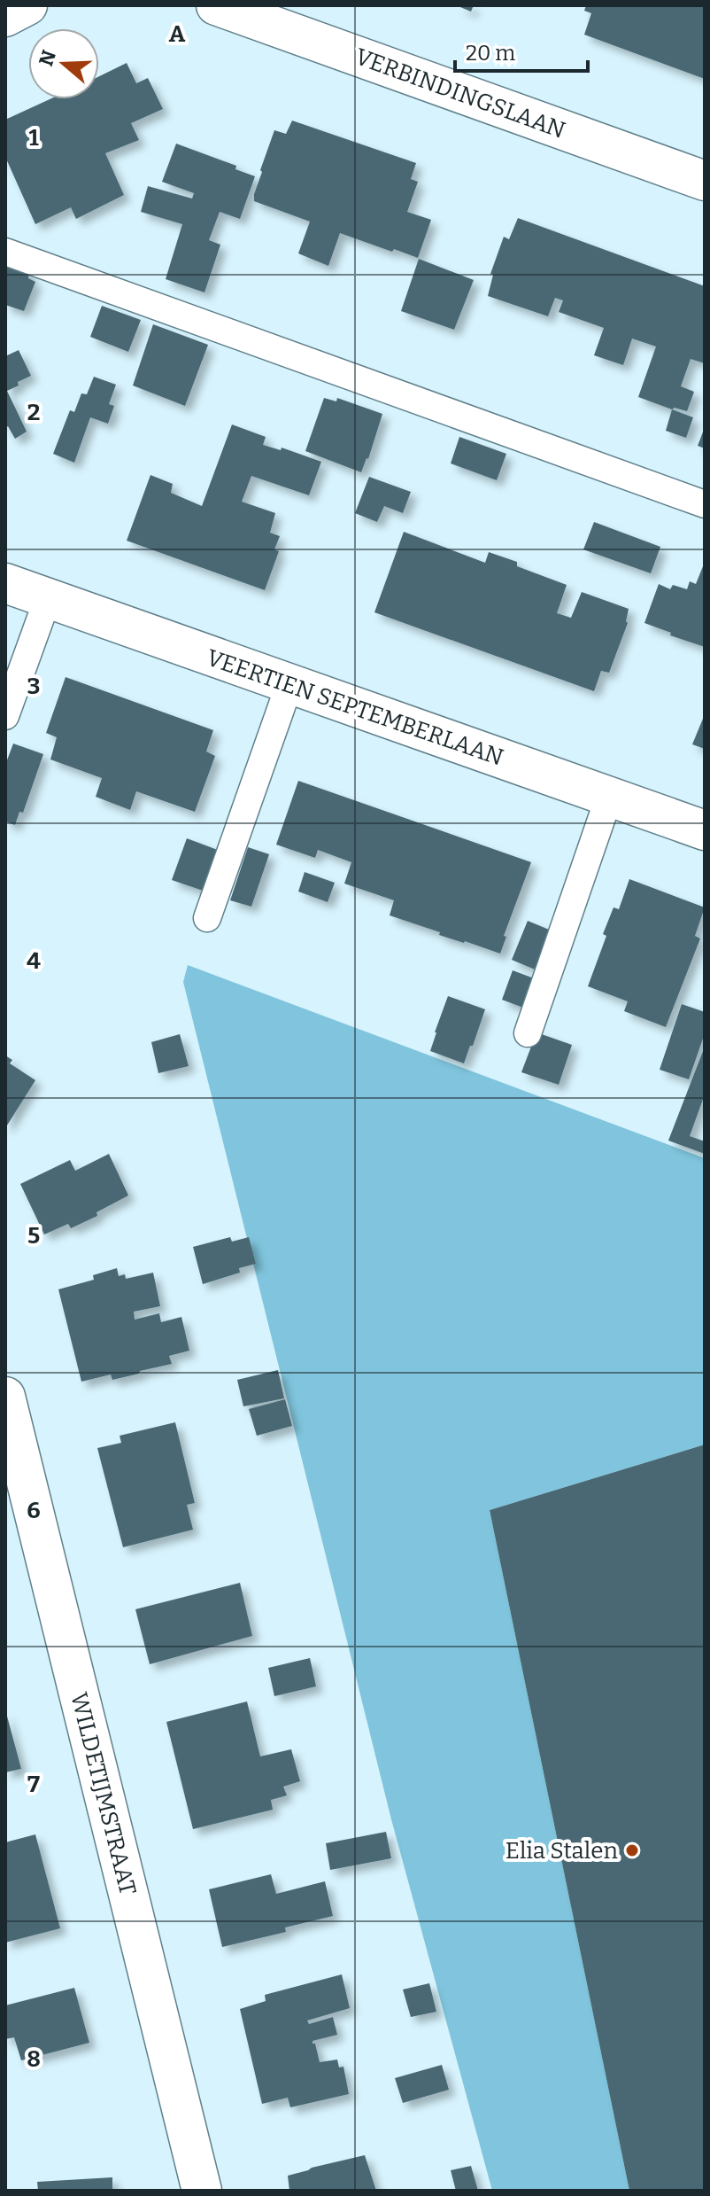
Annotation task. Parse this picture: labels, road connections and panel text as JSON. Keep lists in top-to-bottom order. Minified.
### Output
{"streets":{"street":["VERBINDINGSLAAN","VEERTIEN SEPTEMBERLAAN","WILDETIJMSTRAAT"]},"places":["Elia Stalen"],"scale_bar":"20 m","north":"left","grid":{"columns":["A"],"rows":["1","2","3","4","5","6","7","8"]}}
